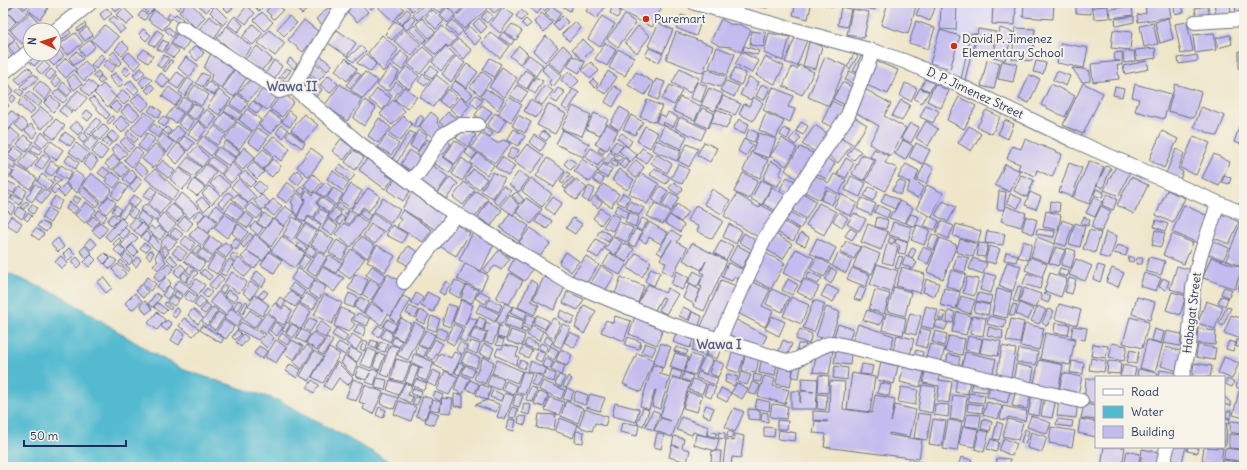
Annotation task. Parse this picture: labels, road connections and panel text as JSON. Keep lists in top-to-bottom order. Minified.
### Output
{"streets":{"street":["D. P. Jimenez Street","Habagat Street"]},"crossings":[["D. P. Jimenez Street","Habagat Street"]],"districts":["Wawa II","Wawa I"],"places":["Puremart","David P. Jimenez Elementary School"],"legend":["Road","Water","Building"],"scale_bar":"50 m","north":"left"}
